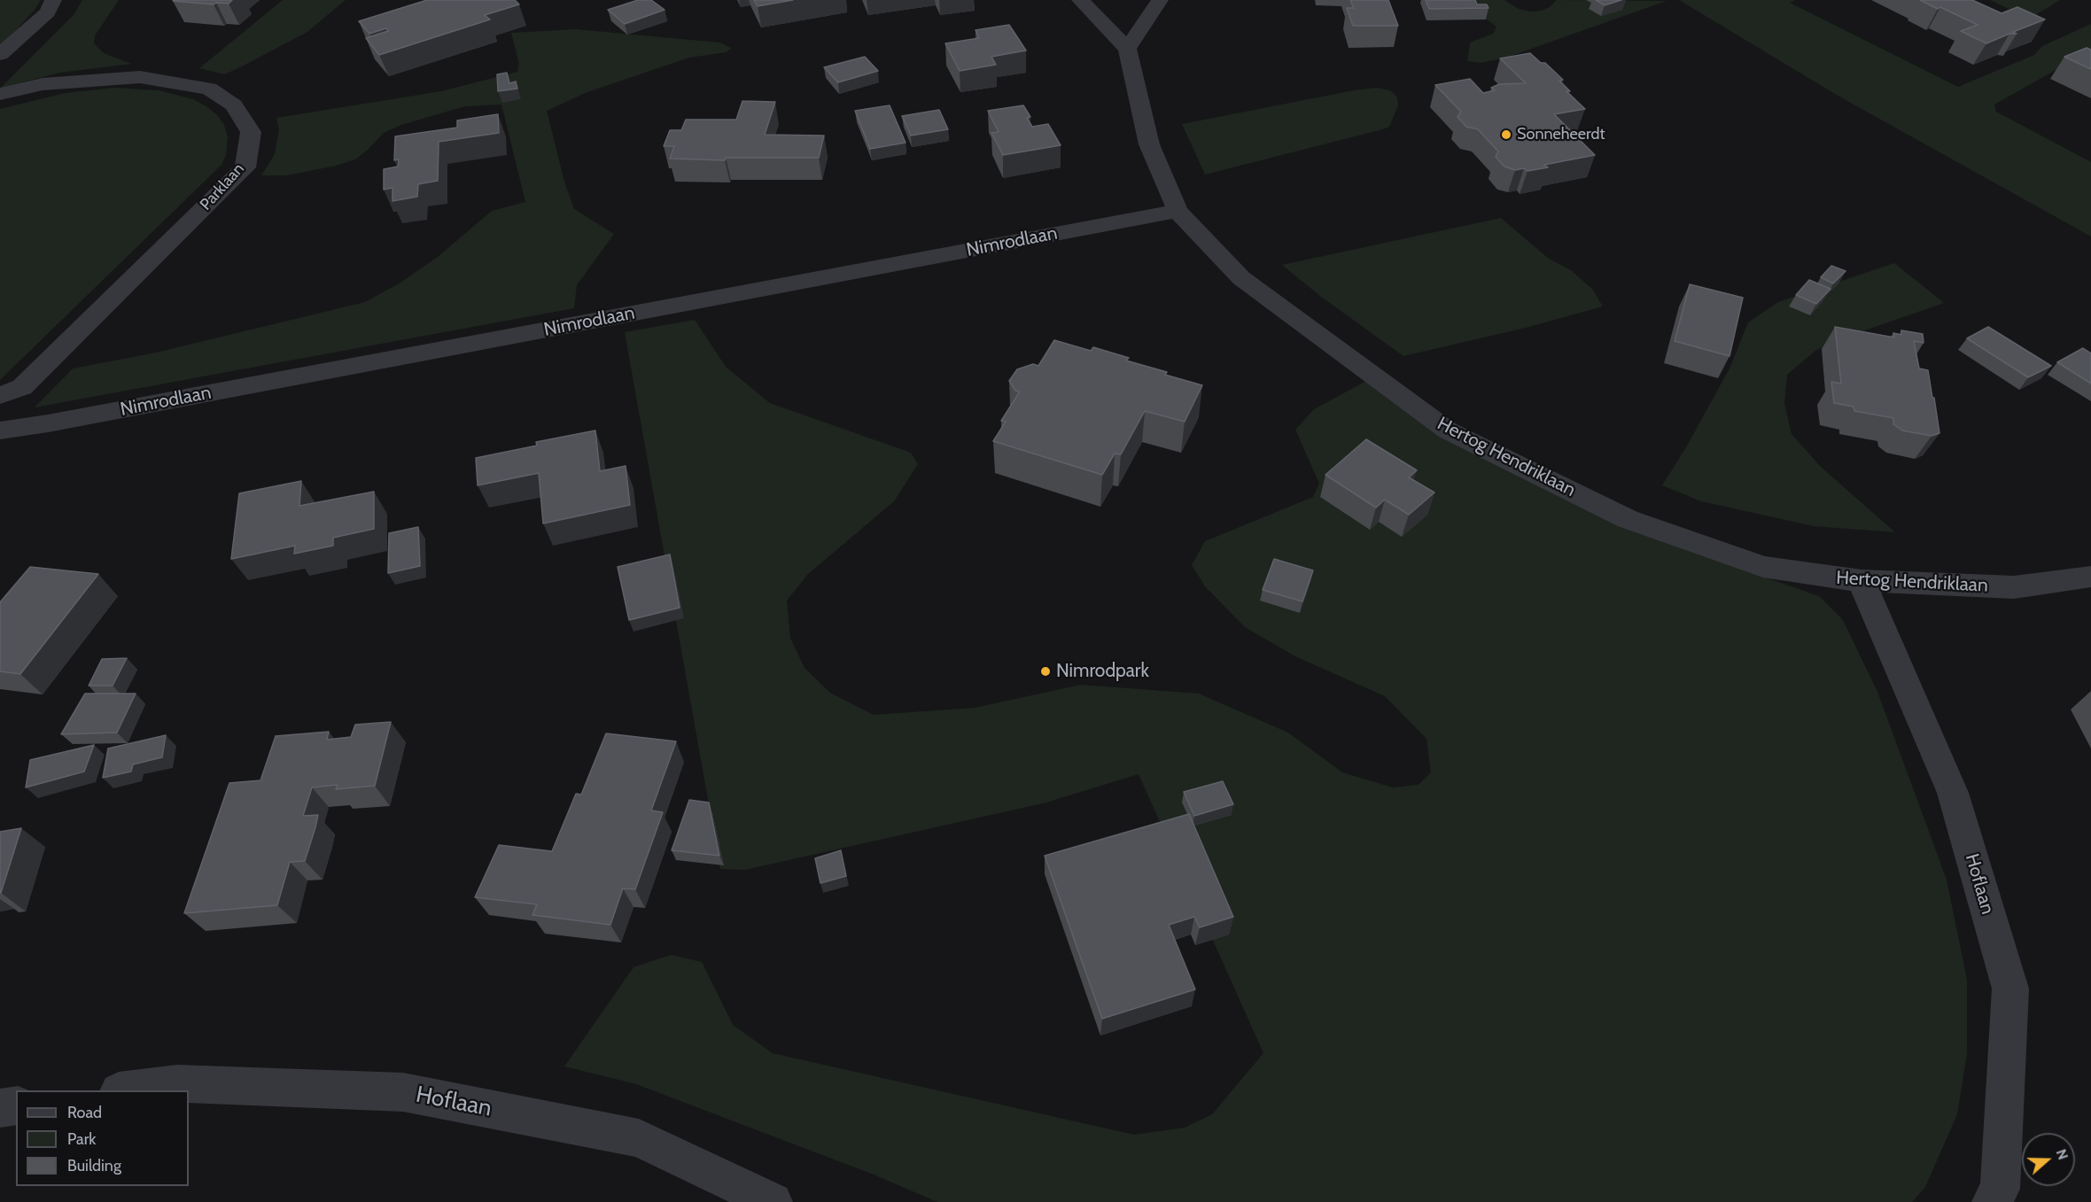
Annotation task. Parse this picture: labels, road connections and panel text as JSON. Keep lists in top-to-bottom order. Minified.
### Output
{"streets":{"street":["Parklaan","Nimrodlaan","Hertog Hendriklaan","Hoflaan"]},"crossings":[["Nimrodlaan","Hertog Hendriklaan"],["Hertog Hendriklaan","Hoflaan"]],"places":["Sonneheerdt","Nimrodpark"],"legend":["Road","Park","Building"],"north":"right"}
